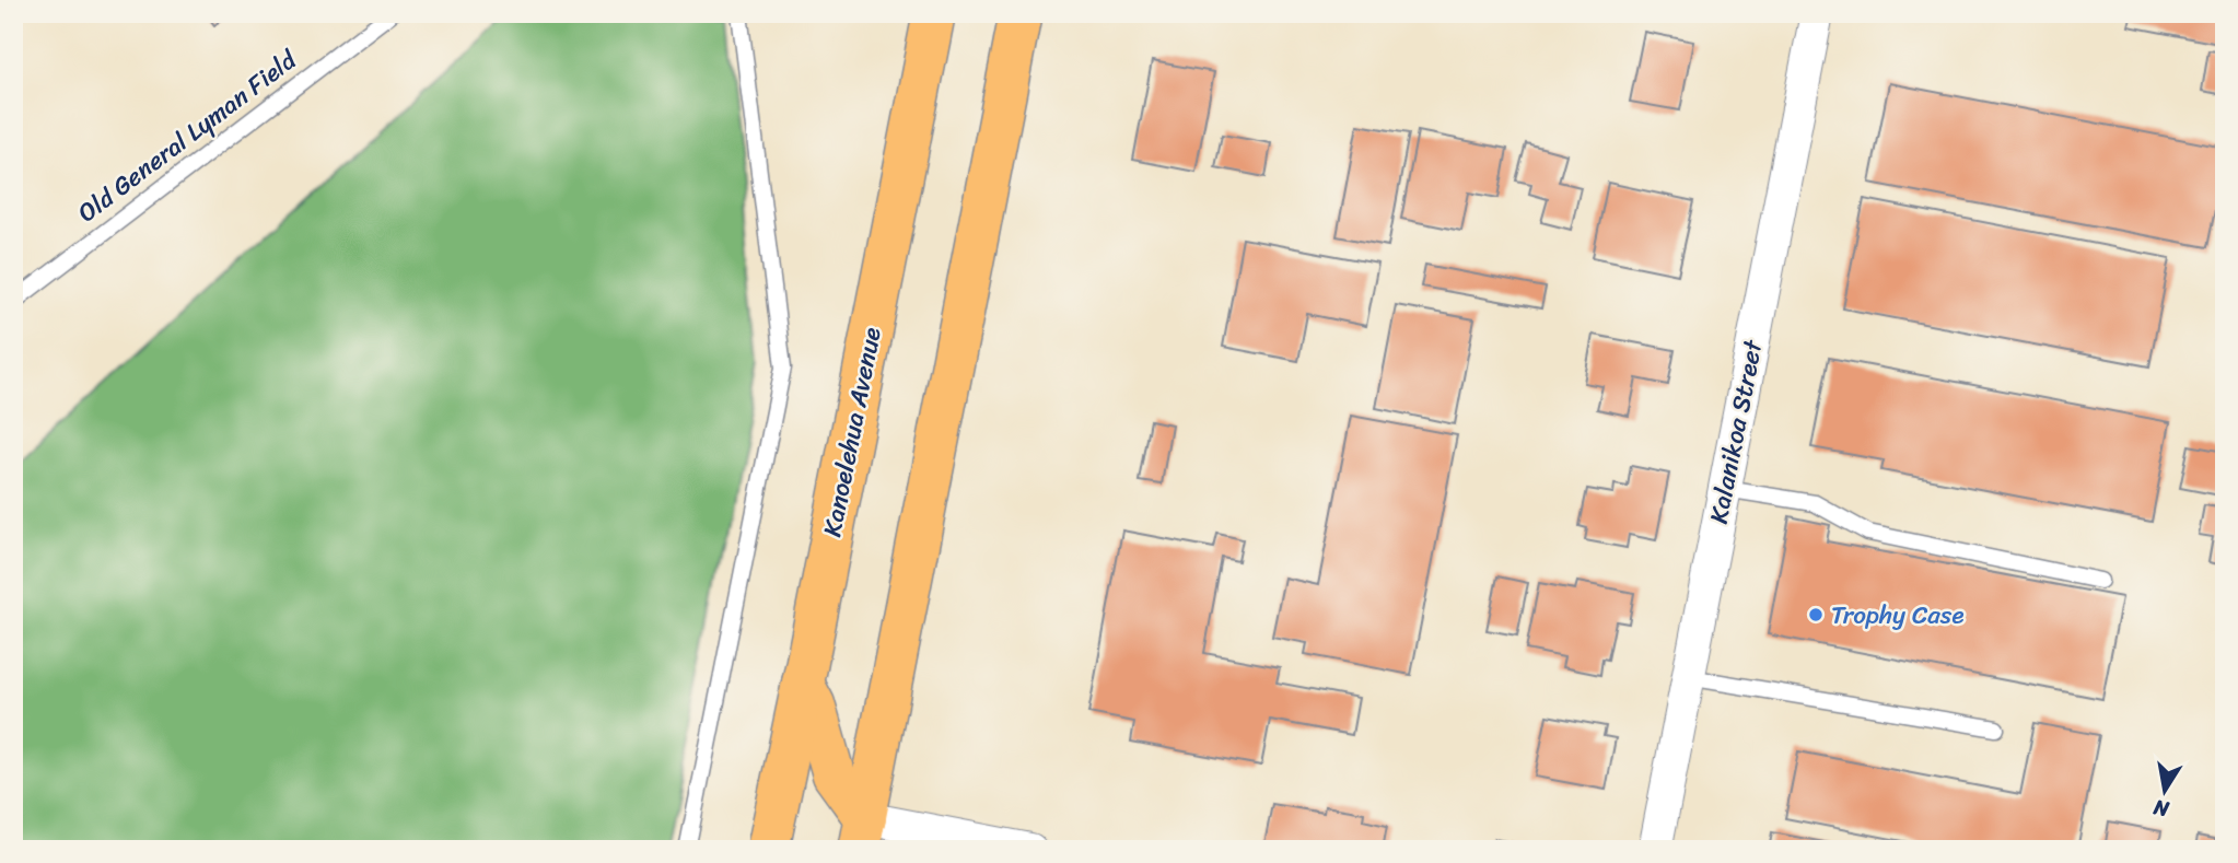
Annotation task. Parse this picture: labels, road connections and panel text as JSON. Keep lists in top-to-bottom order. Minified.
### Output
{"streets":{"highway":["Kanoelehua Avenue"],"street":["Kalanikoa Street"],"lane":["Old General Lyman Field"]},"places":["Trophy Case"],"north":"bottom"}
